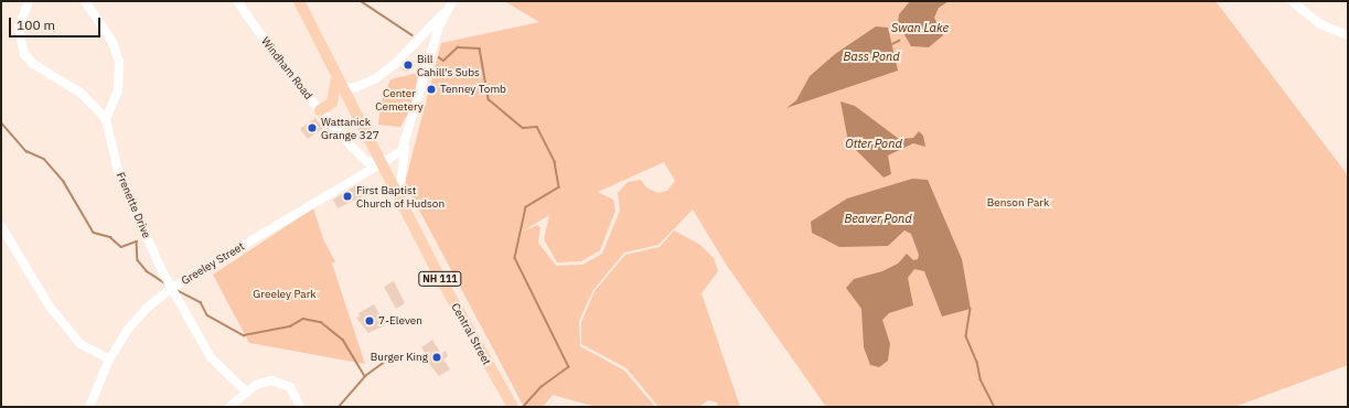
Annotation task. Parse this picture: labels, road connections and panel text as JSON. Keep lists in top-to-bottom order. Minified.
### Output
{"streets":{"main road":["NH 111","Central Street"],"street":["Windham Road","Frenette Drive","Greeley Street"]},"crossings":[["Windham Road","Greeley Street"],["Windham Road","Central Street"],["Frenette Drive","Greeley Street"],["Greeley Street","Central Street"]],"water":["Swan Lake","Bass Pond","Otter Pond","Beaver Pond"],"parks":["Center Cemetery","Benson Park","Greeley Park"],"places":["Bill Cahill's Subs","Tenney Tomb","Wattanick Grange 327","First Baptist Church of Hudson","7-Eleven","Burger King"],"scale_bar":"100 m"}
